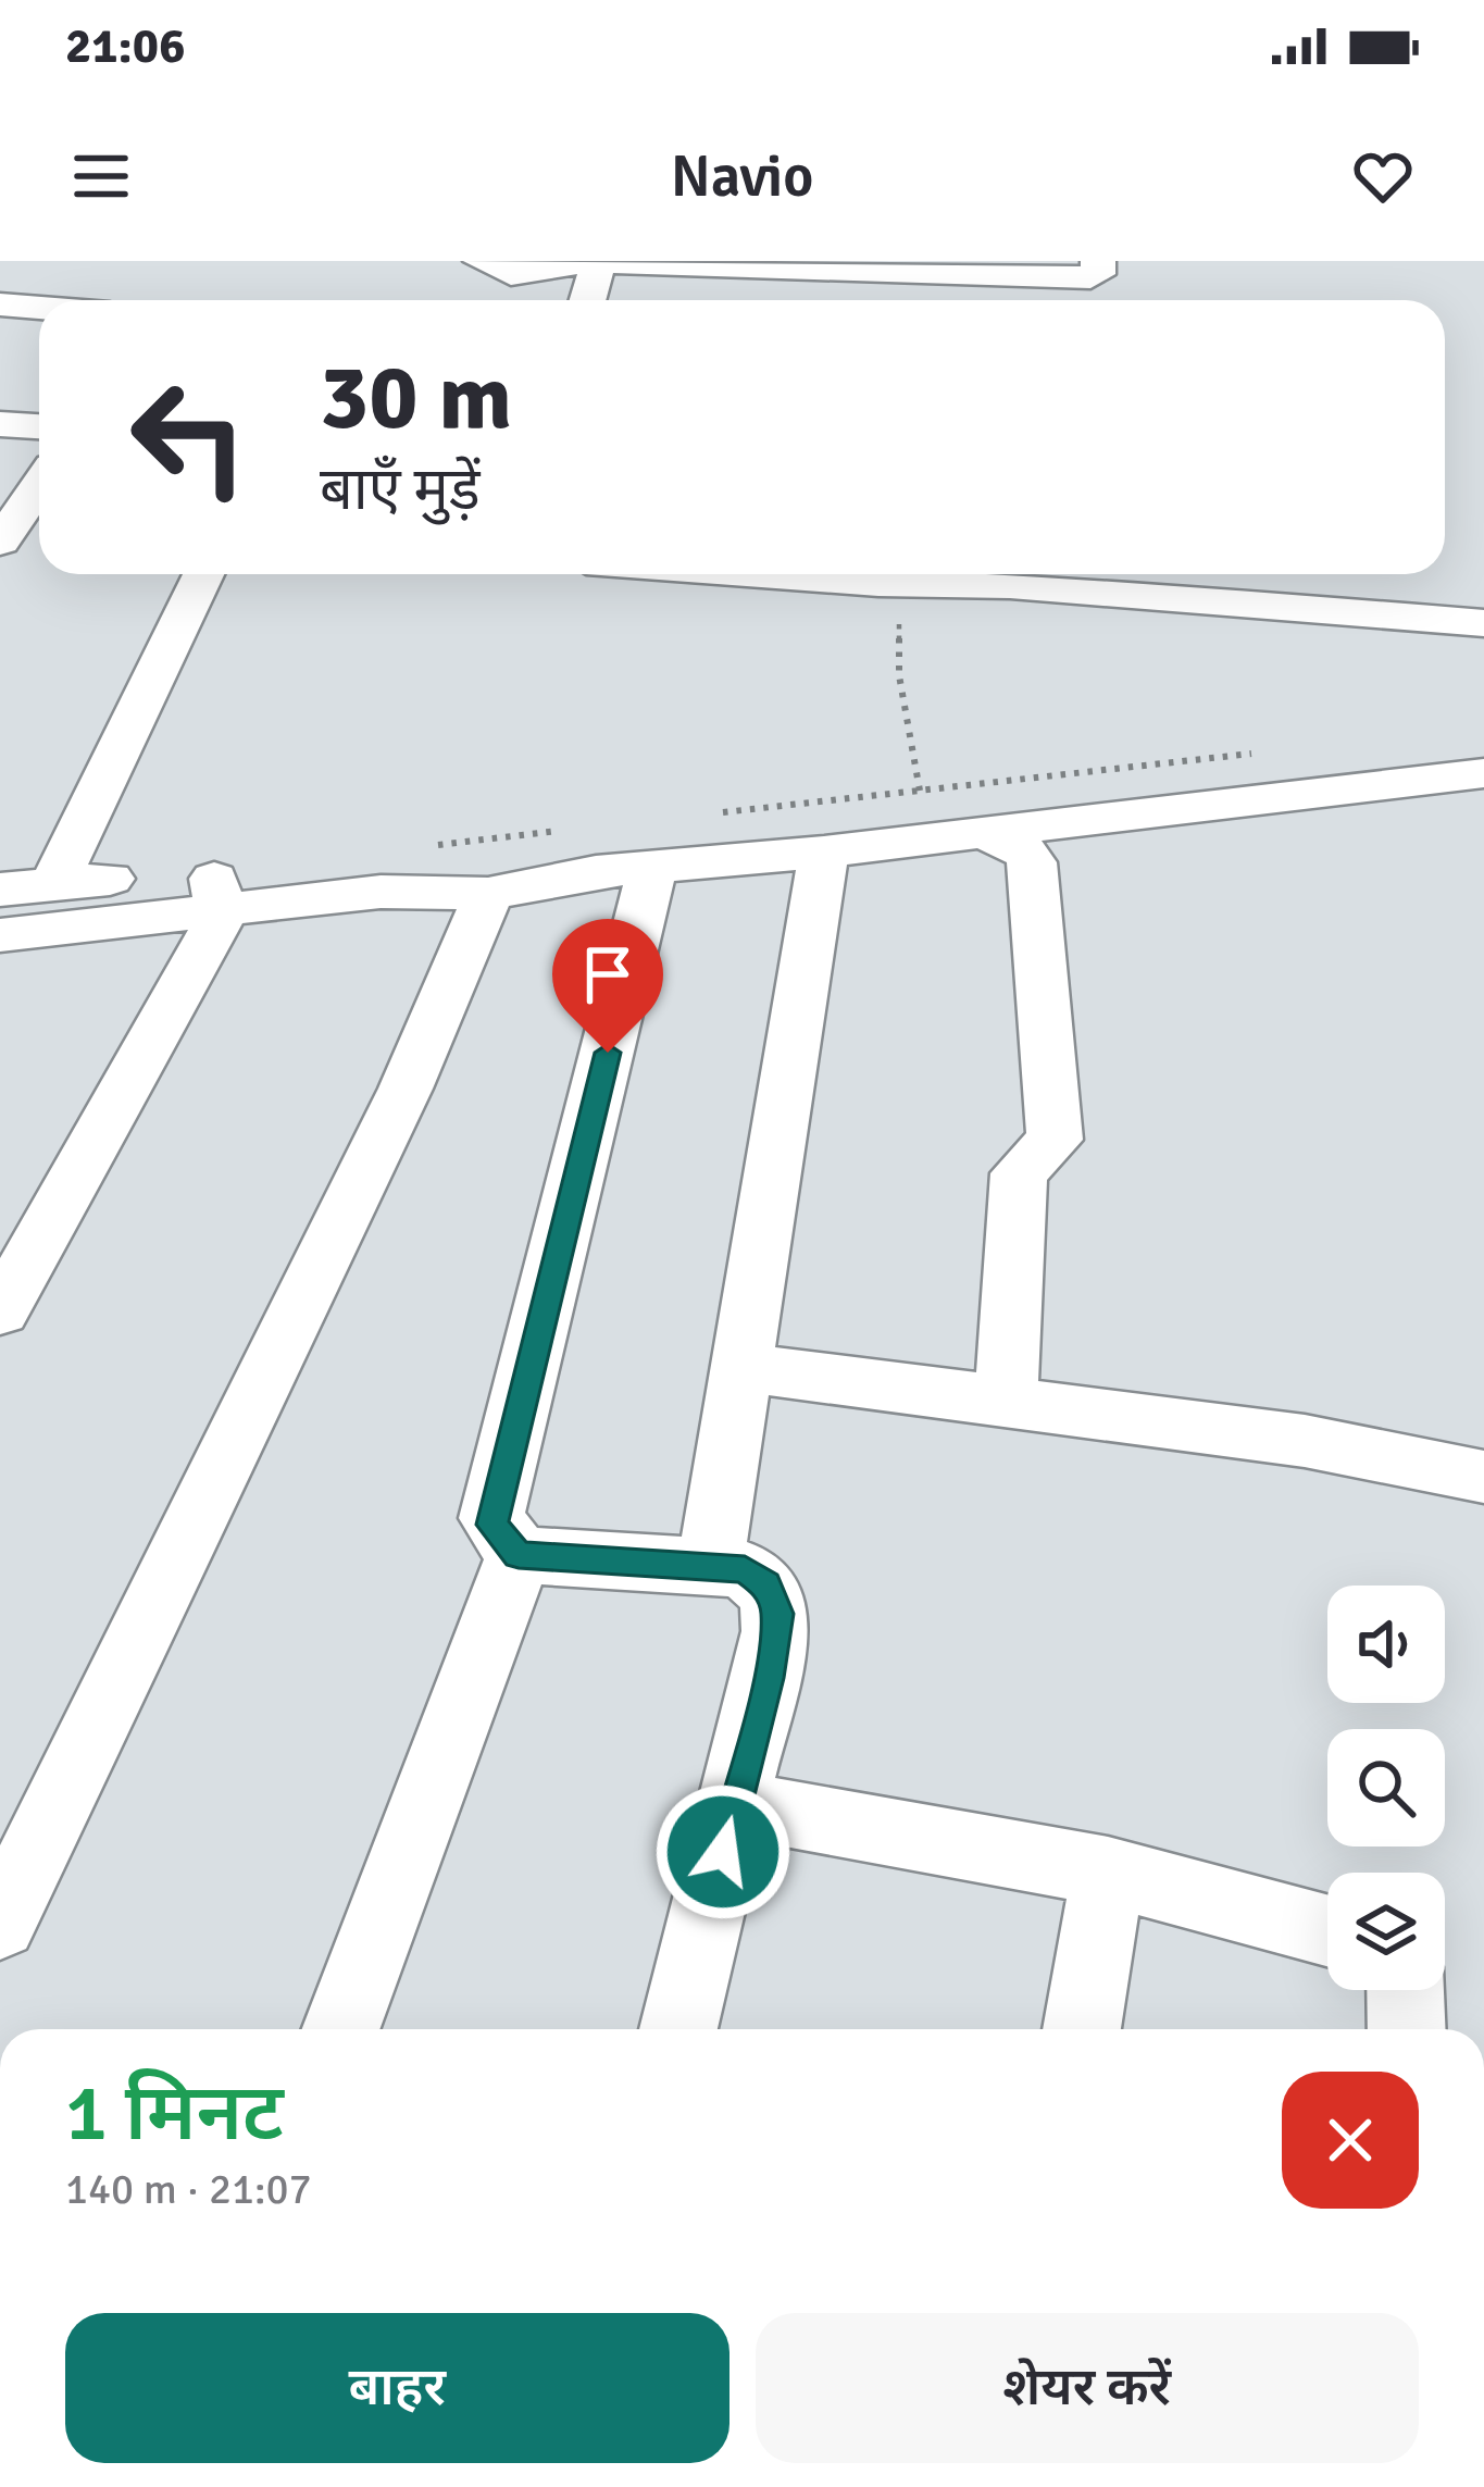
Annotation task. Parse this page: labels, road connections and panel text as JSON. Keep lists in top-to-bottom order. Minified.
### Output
{"page":{"status":"21:06","header":"Navio","turn":["30 m","बाएँ मुड़ें"],"heading":["1 मिनट","140 m · 21:07"],"buttons":["बाहर","शेयर करें"]}}
